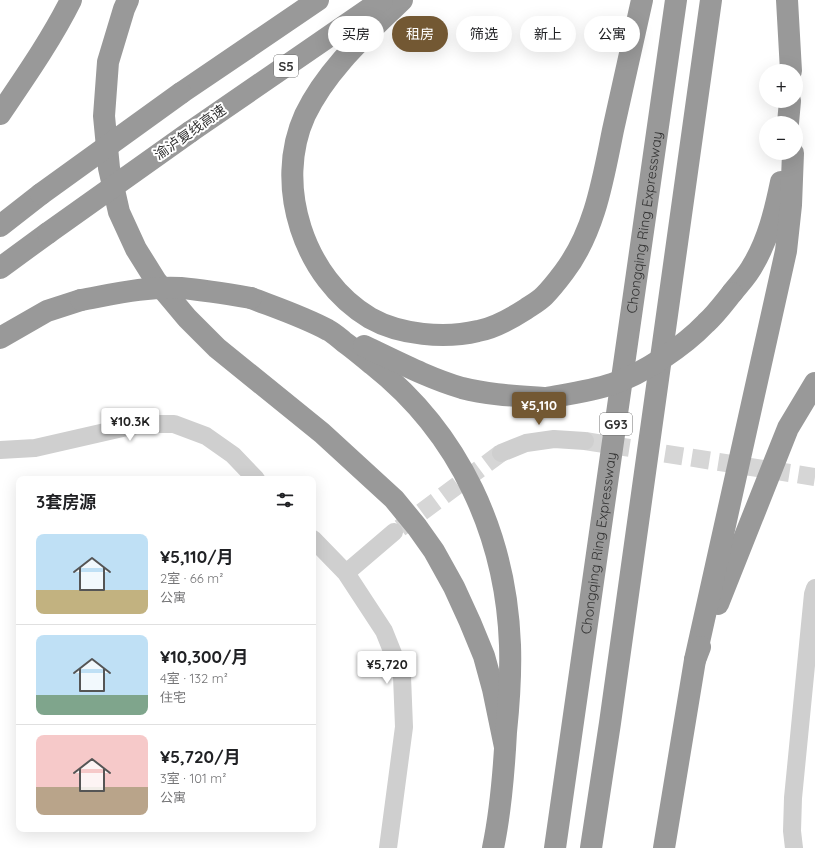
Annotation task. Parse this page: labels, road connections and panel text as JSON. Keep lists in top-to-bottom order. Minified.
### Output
{"streets":{"highway":["S5","渝泸复线高速","Chongqing Ring Expressway","G93"]},"page":{"chip":["买房","租房","筛选","新上","公寓"],"map_buttons":["+","−"],"price":["¥5,110","¥10.3K","¥5,720"],"heading":"3套房源","list":[{"name":"¥5,110/月","note":"2室 · 66 m² · 公寓"},{"name":"¥10,300/月","note":"4室 · 132 m² · 住宅"},{"name":"¥5,720/月","note":"3室 · 101 m² · 公寓"}]}}
